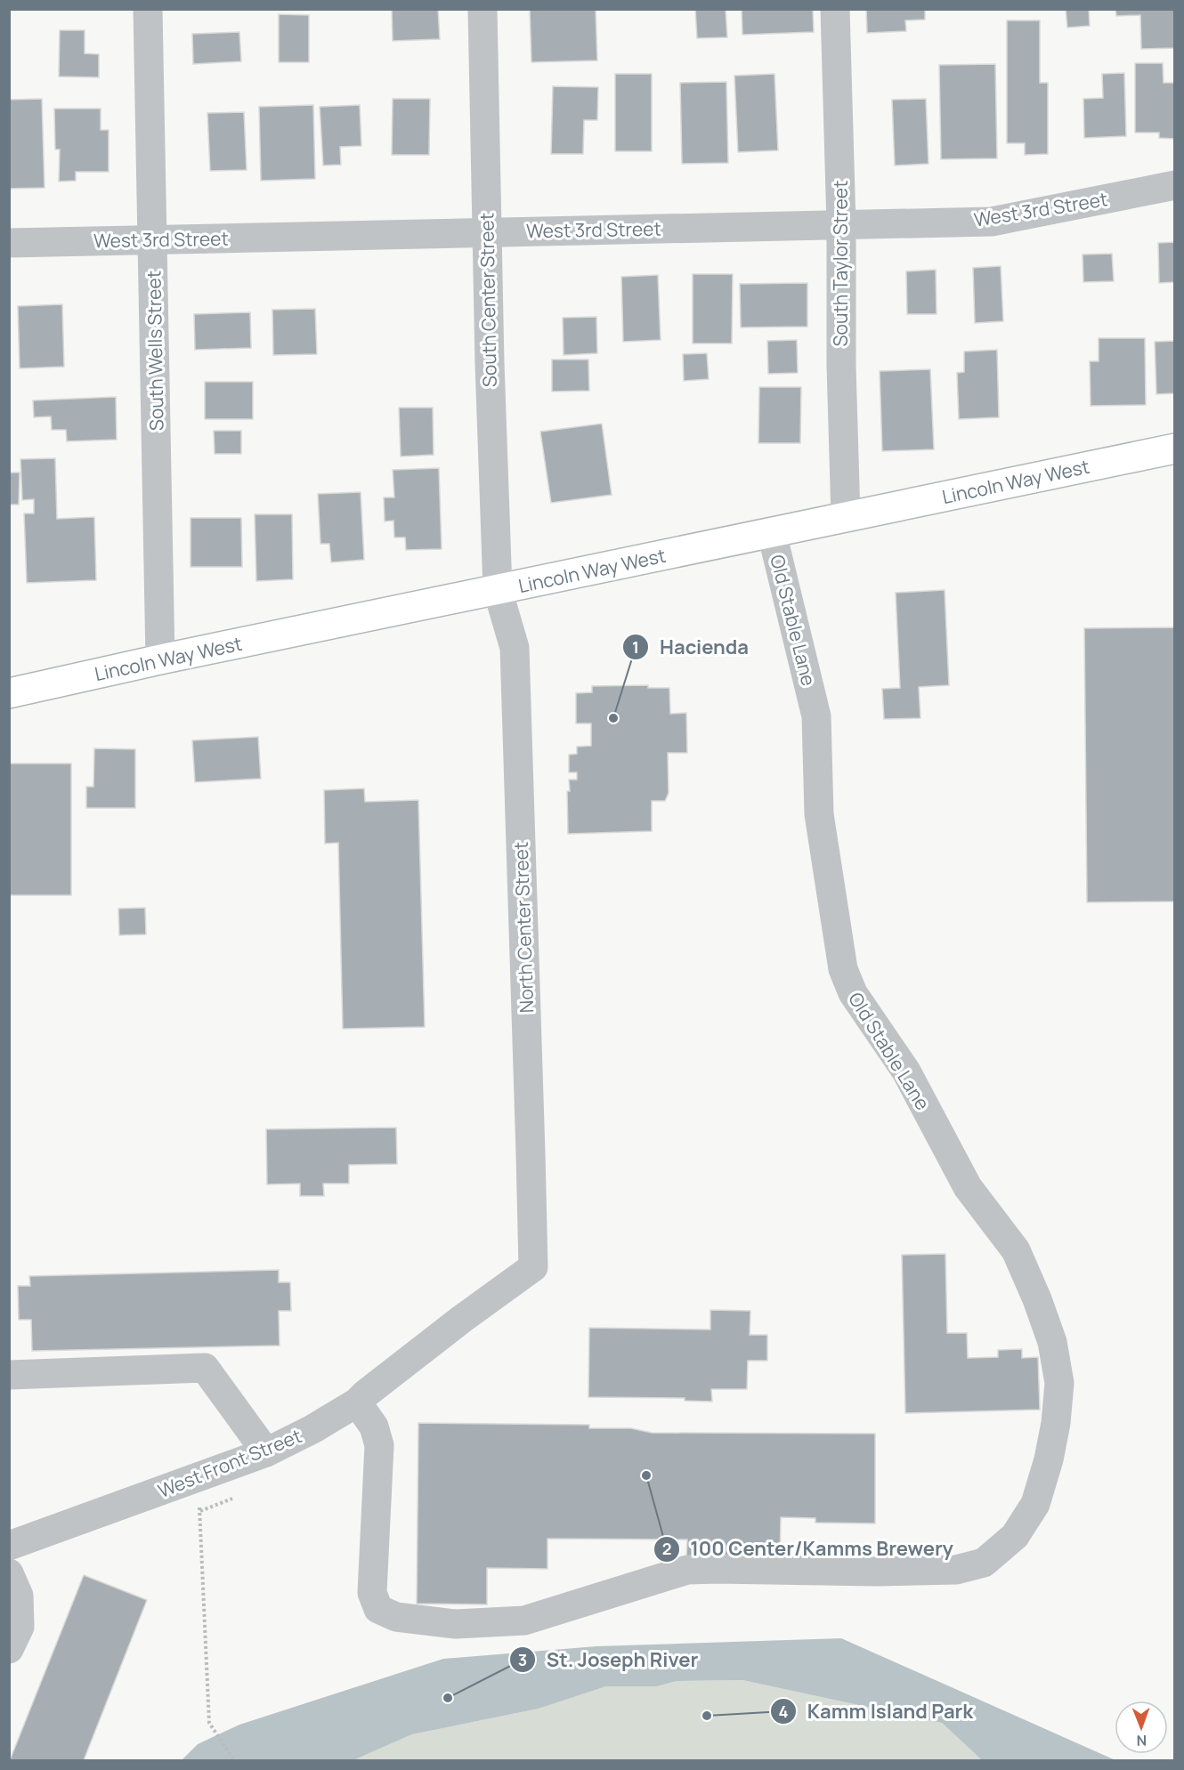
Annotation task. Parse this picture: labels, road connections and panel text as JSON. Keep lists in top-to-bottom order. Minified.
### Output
{"streets":{"main road":["Lincoln Way West"],"street":["West 3rd Street","South Taylor Street","South Center Street","South Wells Street","Old Stable Lane","North Center Street","West Front Street"]},"crossings":[["West 3rd Street","South Taylor Street"],["West 3rd Street","South Center Street"],["West 3rd Street","South Wells Street"],["South Taylor Street","Lincoln Way West"],["South Center Street","Lincoln Way West"],["South Center Street","North Center Street"],["South Wells Street","Lincoln Way West"],["Lincoln Way West","Old Stable Lane"],["Lincoln Way West","North Center Street"],["Old Stable Lane","West Front Street"],["North Center Street","West Front Street"]],"places":["Hacienda","100 Center/Kamms Brewery","St. Joseph River","Kamm Island Park"],"north":"bottom"}
